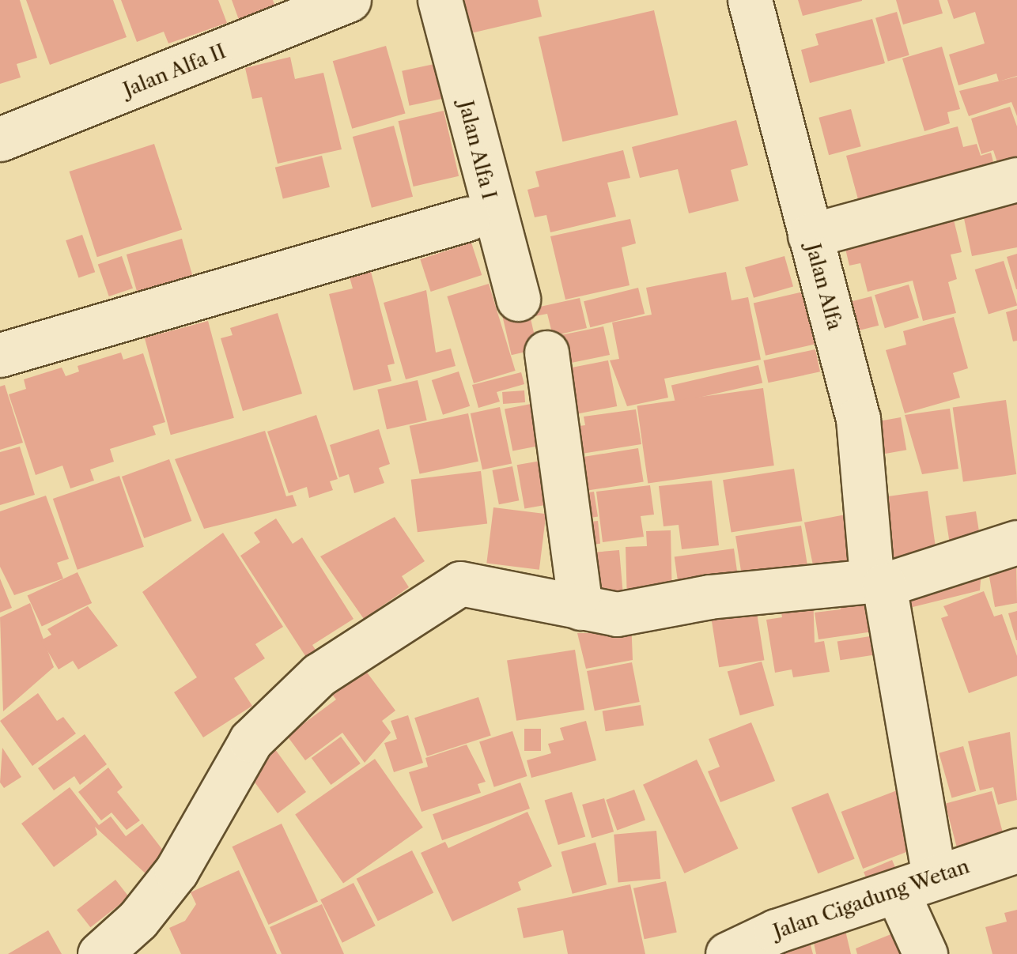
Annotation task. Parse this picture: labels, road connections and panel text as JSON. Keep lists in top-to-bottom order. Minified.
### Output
{"streets":{"street":["Jalan Alfa II","Jalan Alfa I","Jalan Alfa","Jalan Cigadung Wetan"]},"crossings":[["Jalan Alfa","Jalan Cigadung Wetan"]]}
